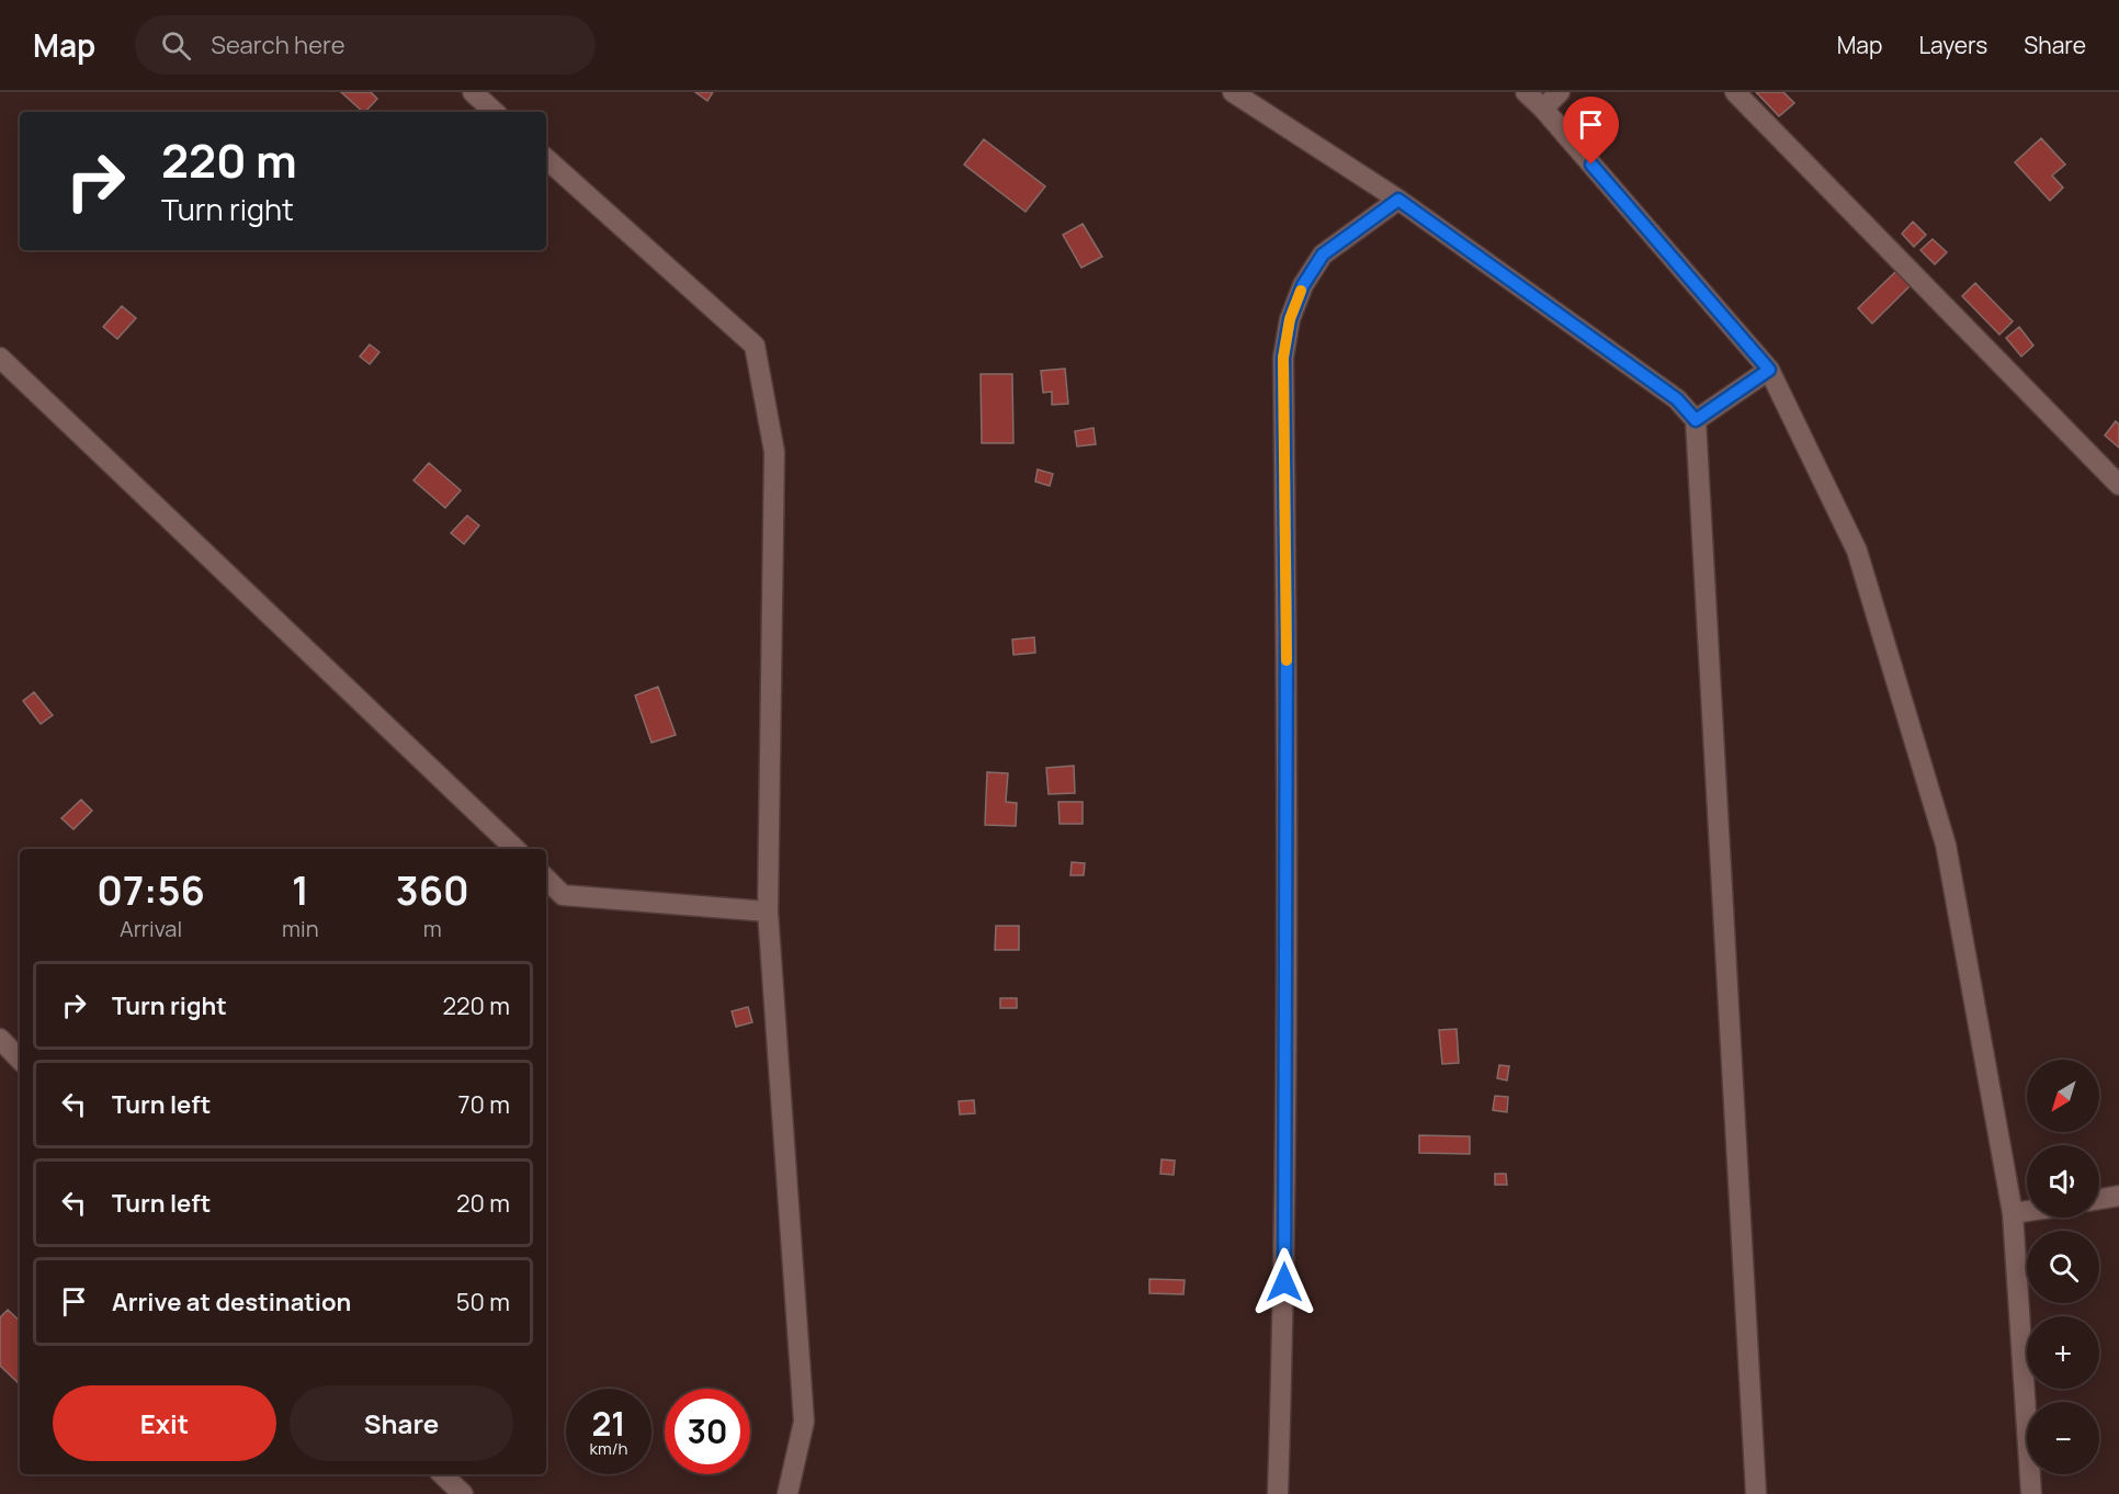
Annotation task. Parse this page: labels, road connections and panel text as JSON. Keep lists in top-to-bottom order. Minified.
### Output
{"north":"bottom left","page":{"header":"Map","search":"Search here","nav":["Map","Layers","Share"],"turn":["220 m","Turn right"],"eta":["07:56","Arrival","1","min","360","m"],"list":[{"name":"Turn right","value":"220 m"},{"name":"Turn left","value":"70 m"},{"name":"Turn left","value":"20 m"},{"name":"Arrive at destination","value":"50 m"}],"map_buttons":["+","−"],"buttons":["Exit","Share"],"speed":"21 km/h","limit":"30"}}
